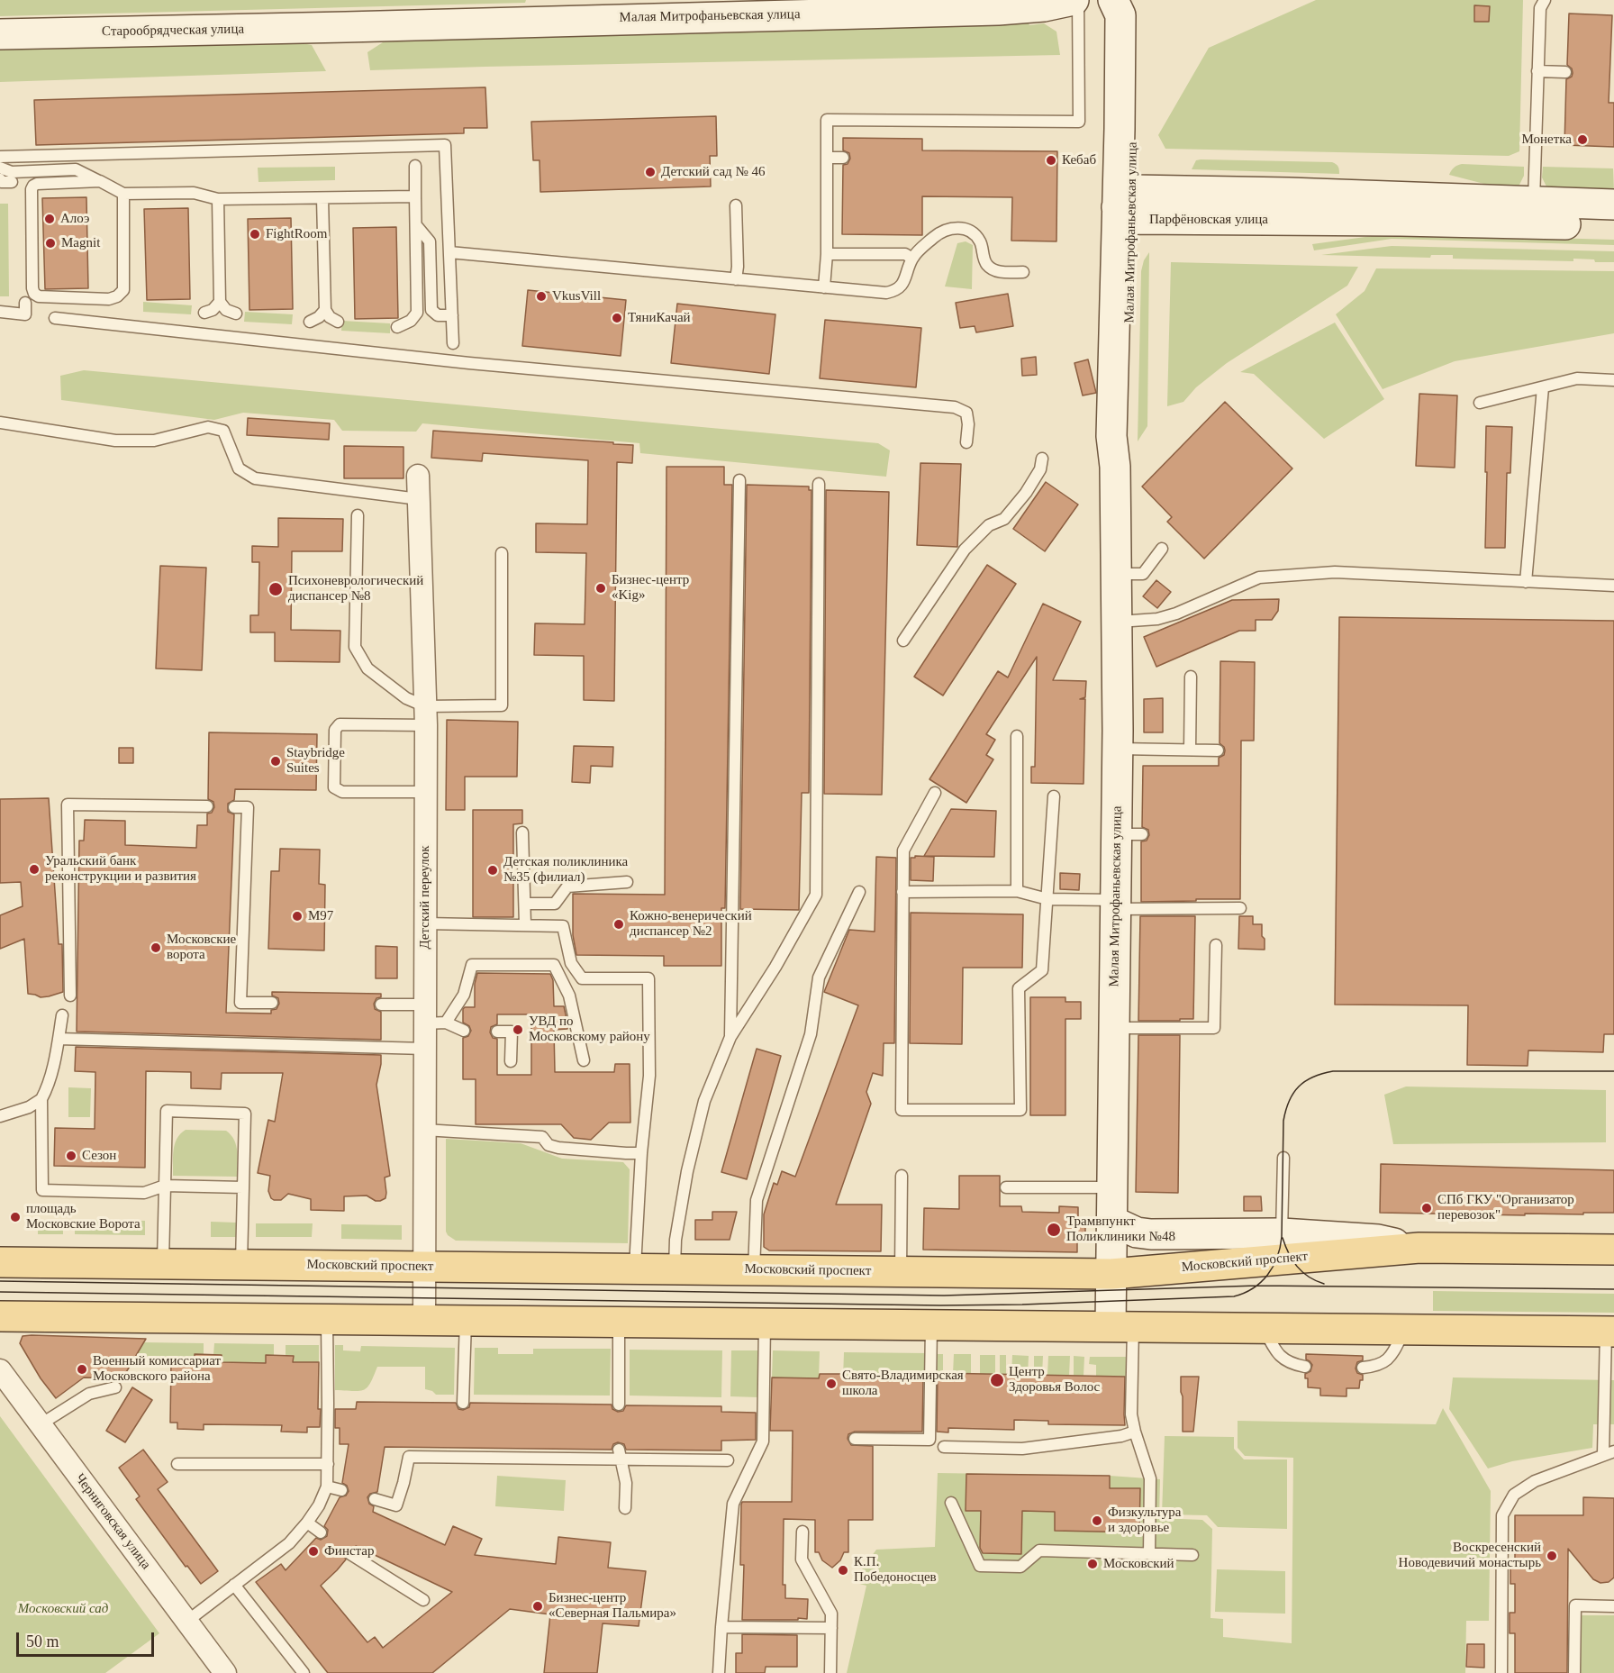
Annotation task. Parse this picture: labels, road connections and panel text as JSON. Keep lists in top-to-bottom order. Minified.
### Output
{"streets":{"main road":["Московский проспект"],"street":["Малая Митрофаньевская улица","Старообрядческая улица","Парфёновская улица","Детский переулок","Черниговская улица"]},"crossings":[["Малая Митрофаньевская улица","Старообрядческая улица"],["Малая Митрофаньевская улица","Парфёновская улица"],["Малая Митрофаньевская улица","Московский проспект"],["Детский переулок","Московский проспект"]],"parks":["Московский сад"],"places":["Монетка","Кебаб","Детский сад № 46","Алоэ","FightRoom","Magnit","VkusVill","ТяниКачай","Бизнес-центр «Kig»","Психоневрологический диспансер №8","Staybridge Suites","Уральский банк реконструкции и развития","Детская поликлиника №35 (филиал)","M97","Кожно-венерический диспансер №2","Московские ворота","УВД по Московскому району","Сезон","СПб ГКУ \"Организатор перевозок\"","площадь Московские Ворота","Трамвпункт Поликлиники №48","Военный комиссариат Московского района","Центр Здоровья Волос","Свято-Владимирская школа","Физкультура и здоровье","Финстар","Воскресенский Новодевичий монастырь","Московский","К.П. Победоносцев","Бизнес-центр «Северная Пальмира»"],"scale_bar":"50 m"}
